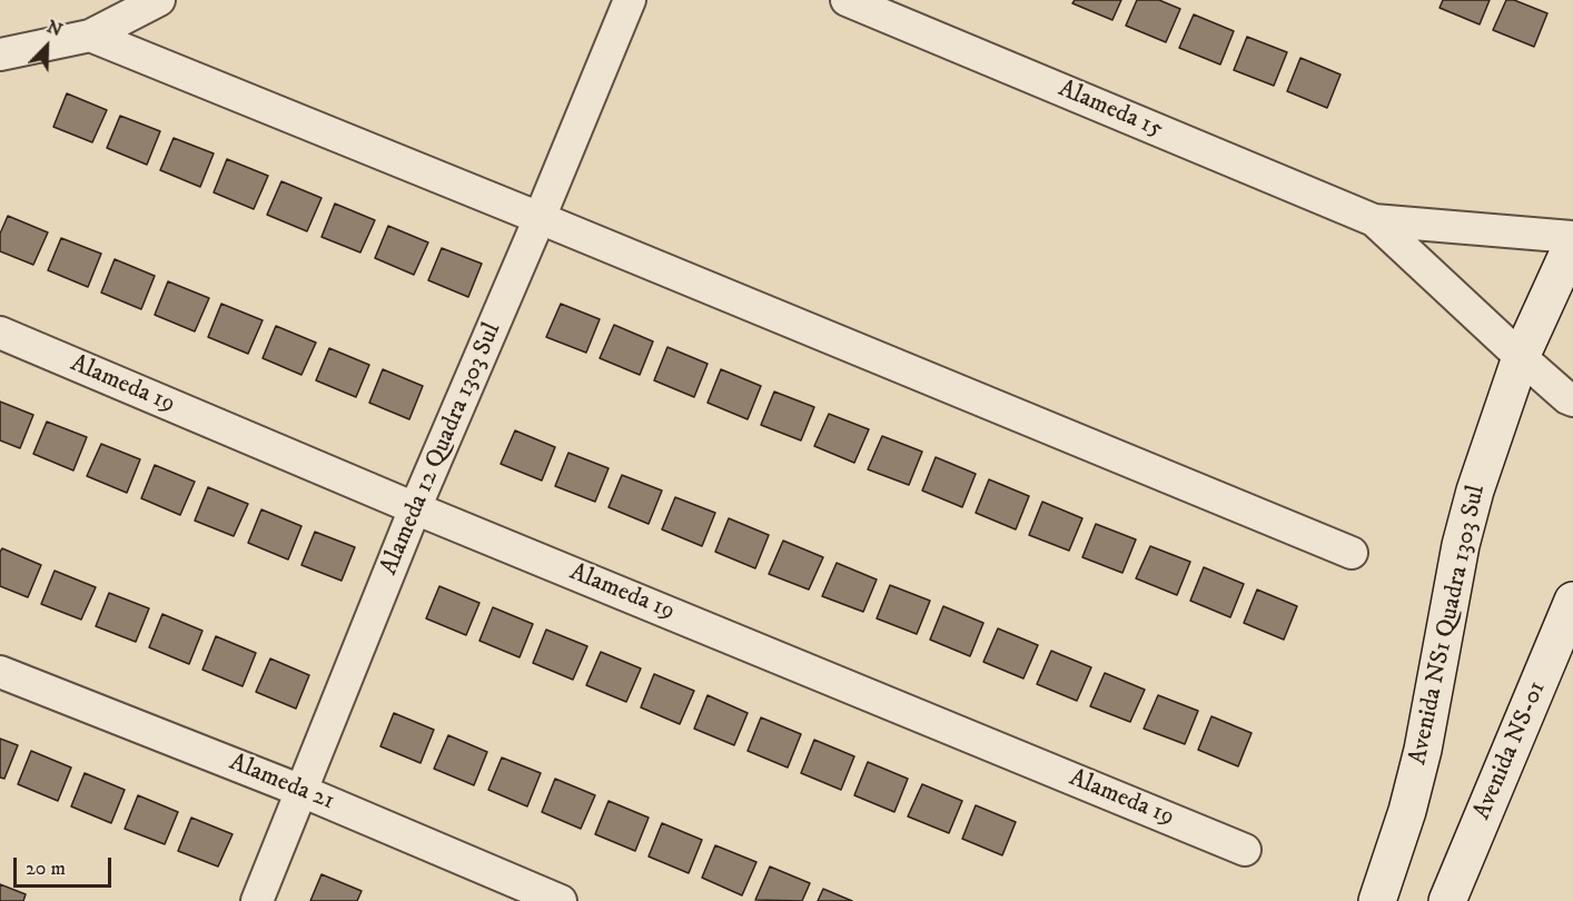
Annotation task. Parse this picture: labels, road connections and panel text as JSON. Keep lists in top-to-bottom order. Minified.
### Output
{"streets":{"street":["Alameda 15","Alameda 19","Alameda 12 Quadra 1303 Sul","Avenida NS1 Quadra 1303 Sul","Avenida NS-01","Alameda 21"]},"crossings":[["Alameda 19","Alameda 12 Quadra 1303 Sul"],["Alameda 12 Quadra 1303 Sul","Alameda 21"]],"scale_bar":"20 m","north":"top right"}
